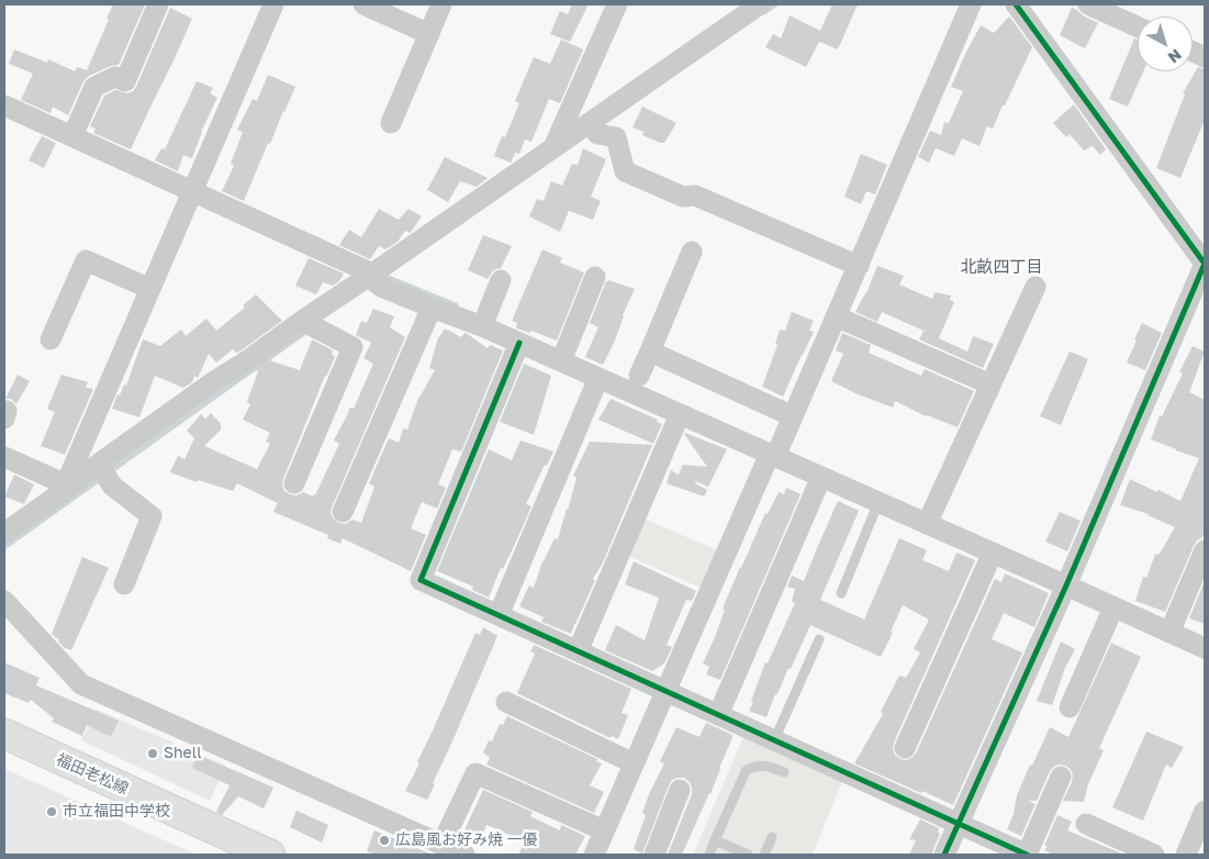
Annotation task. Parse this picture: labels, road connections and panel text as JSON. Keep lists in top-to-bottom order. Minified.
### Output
{"streets":{"main road":["福田老松線"]},"districts":["北畝四丁目"],"places":["Shell","市立福田中学校","広島風お好み焼 一優"],"north":"bottom right"}
